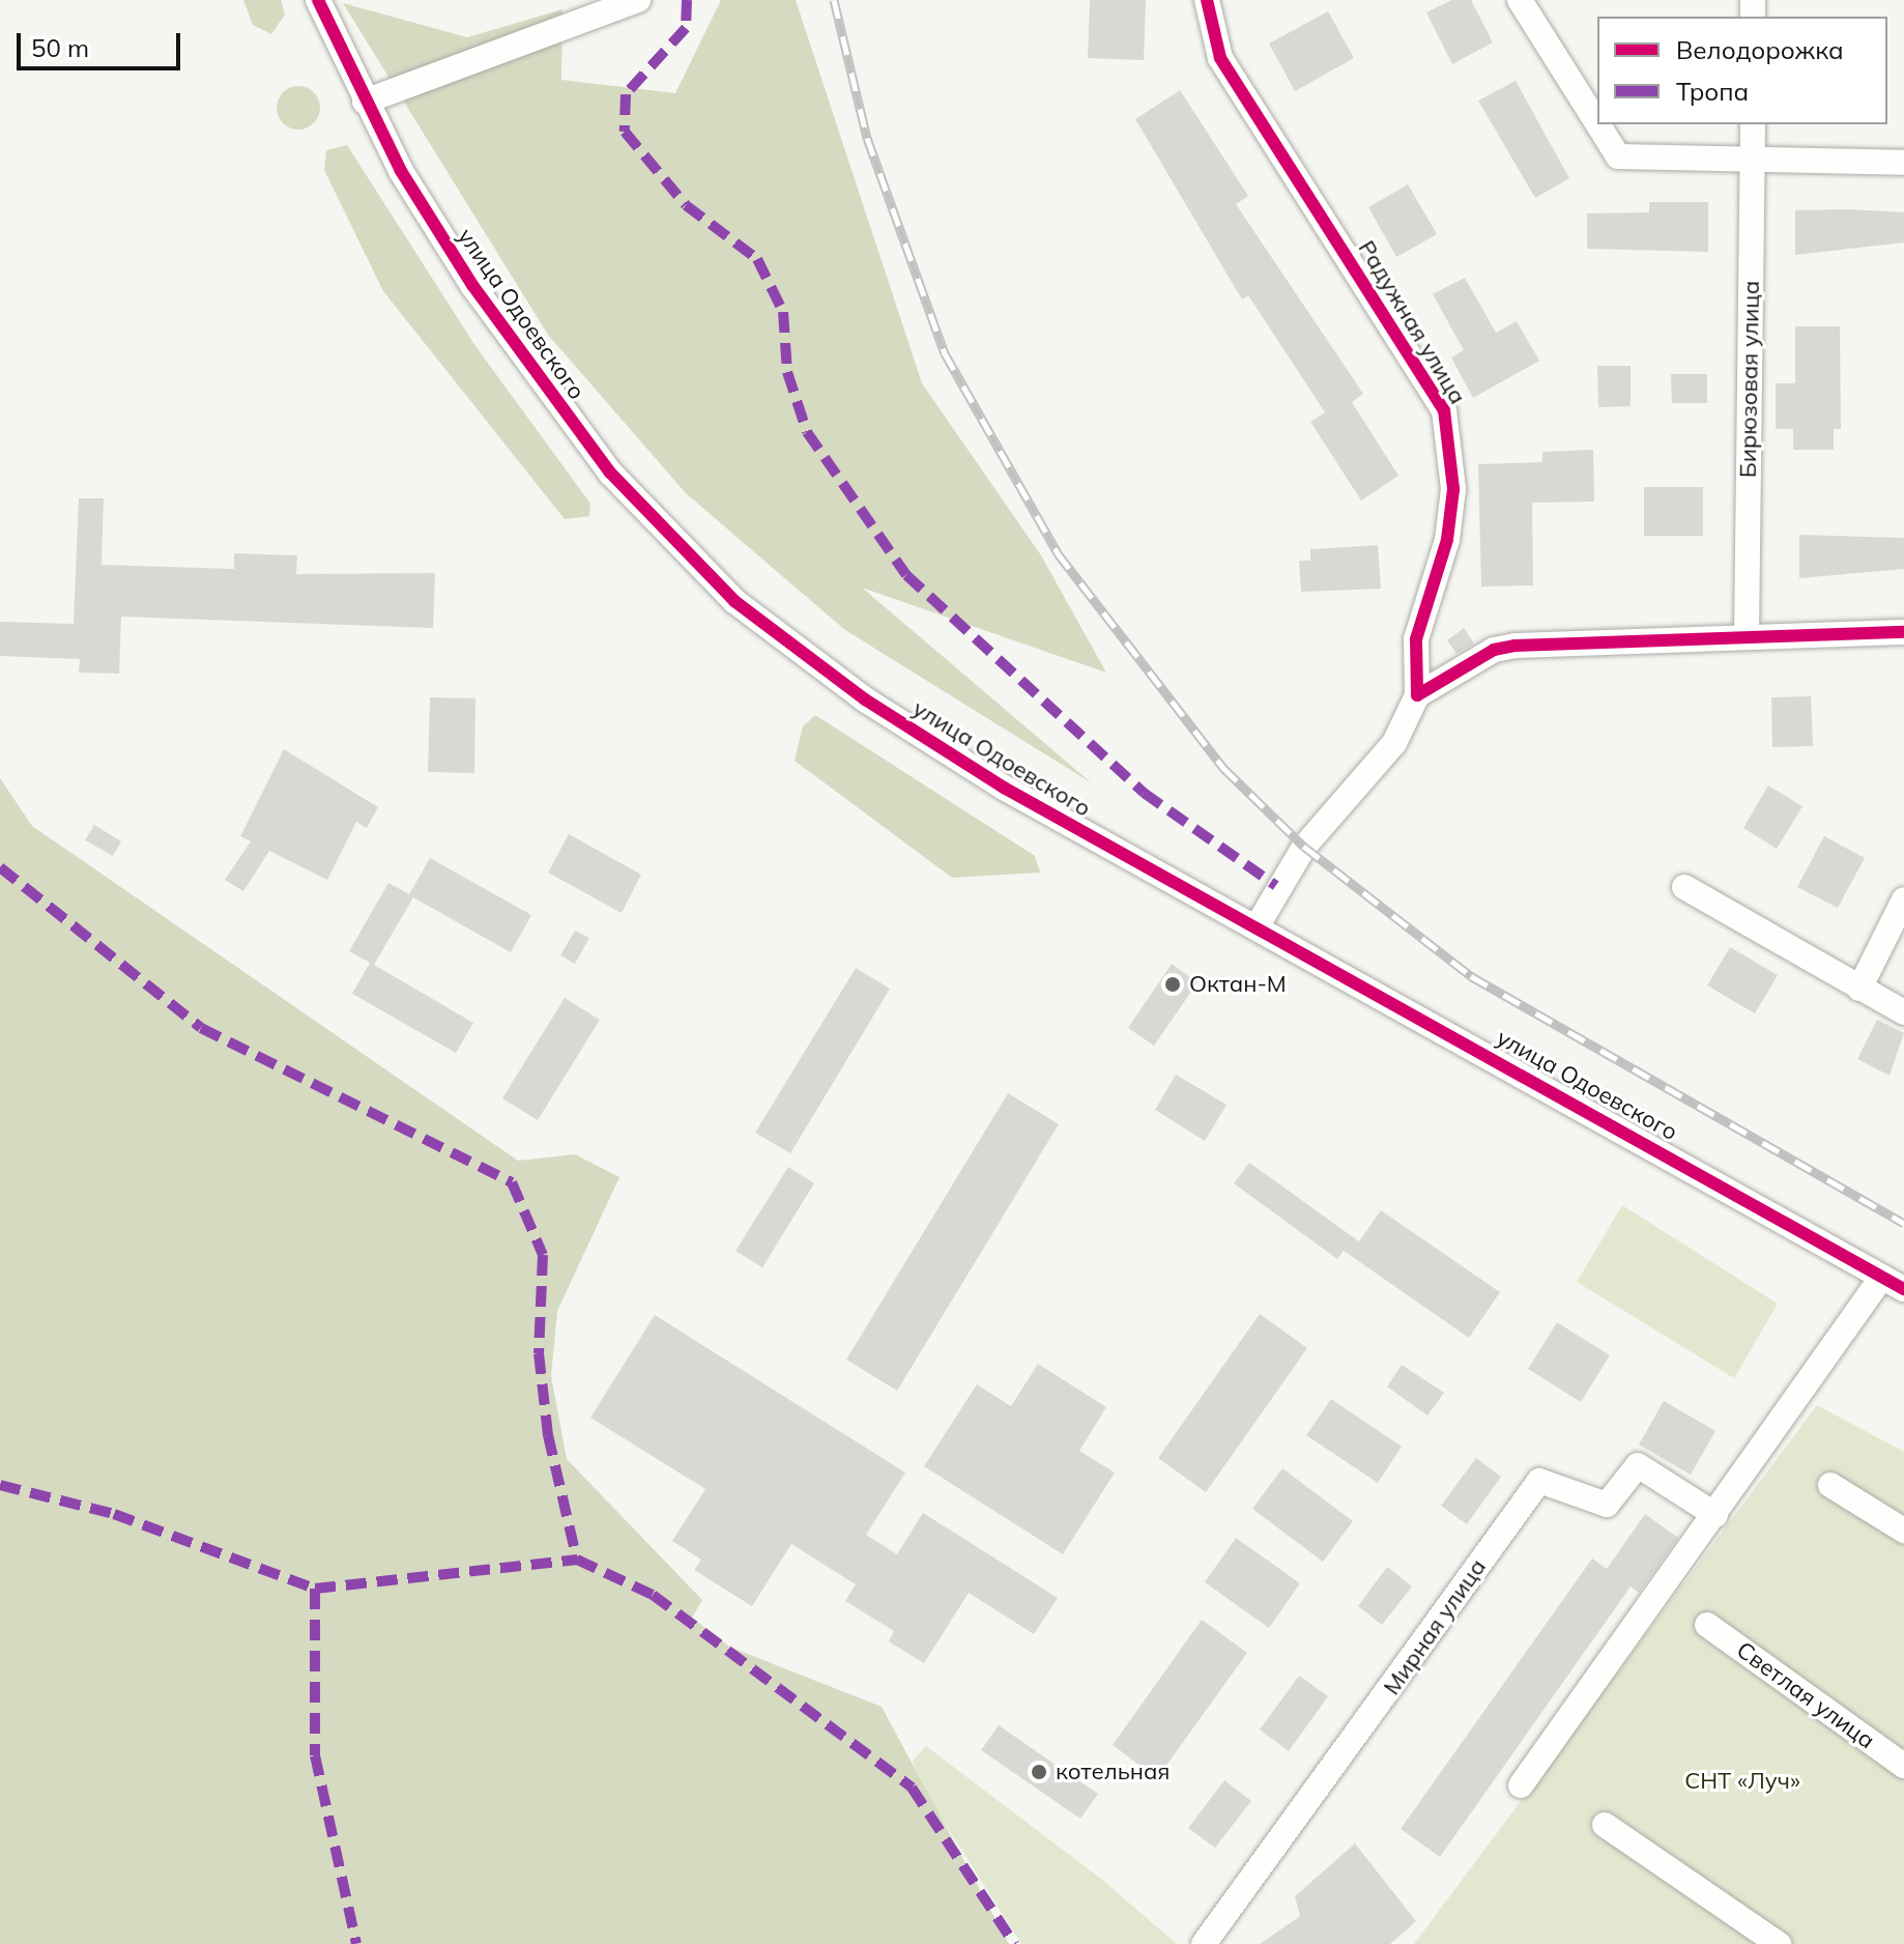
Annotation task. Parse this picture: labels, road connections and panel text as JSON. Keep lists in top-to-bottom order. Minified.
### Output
{"streets":{"street":["улица Одоевского","Радужная улица","Бирюзовая улица","Мирная улица","Светлая улица"]},"parks":["СНТ «Луч»"],"places":["Октан-М","котельная"],"legend":["Велодорожка","Тропа"],"scale_bar":"50 m"}
